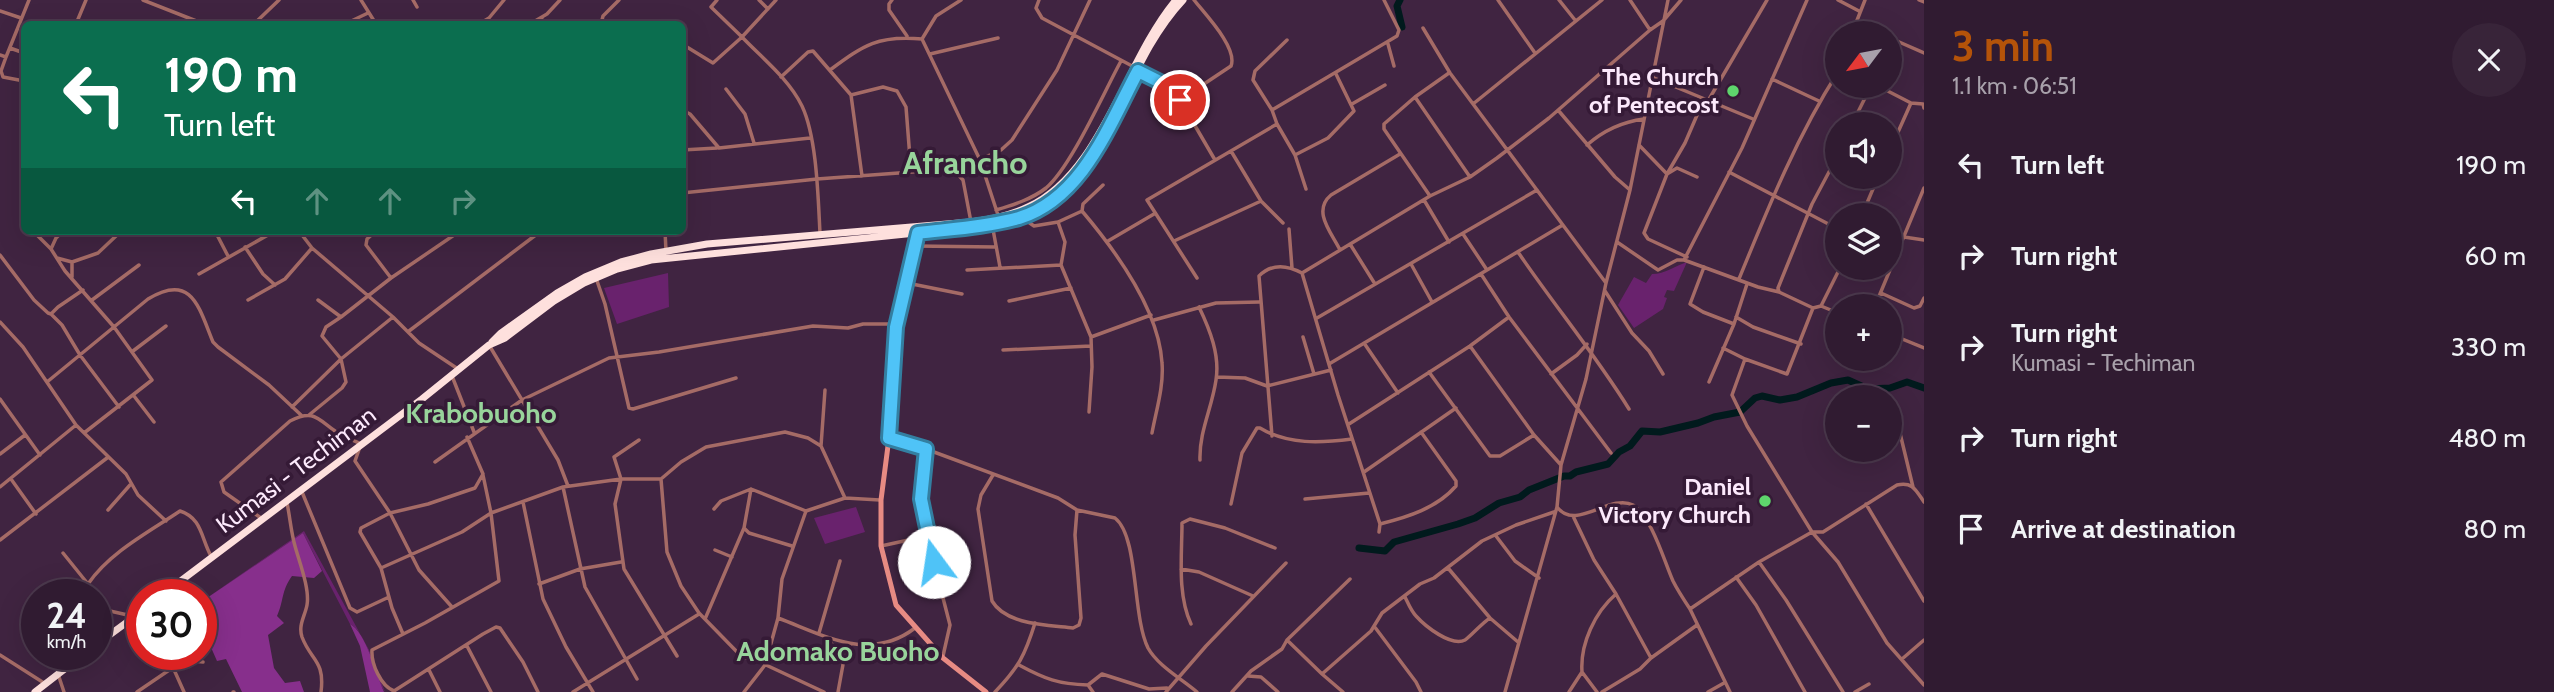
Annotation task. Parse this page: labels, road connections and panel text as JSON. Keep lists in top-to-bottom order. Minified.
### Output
{"streets":{"highway":["Kumasi - Techiman"]},"districts":["Afrancho","Krabobuoho","Adomako Buoho"],"places":["The Church of Pentecost","Daniel Victory Church"],"north":"bottom left","page":{"heading":["3 min","1.1 km · 06:51"],"map_buttons":["+","−"],"turn":["190 m","Turn left"],"list":[{"name":"Turn left","value":"190 m"},{"name":"Turn right","value":"60 m"},{"name":"Turn right","note":"Kumasi - Techiman","value":"330 m"},{"name":"Turn right","value":"480 m"},{"name":"Arrive at destination","value":"80 m"}],"speed":"24 km/h","limit":"30"}}
